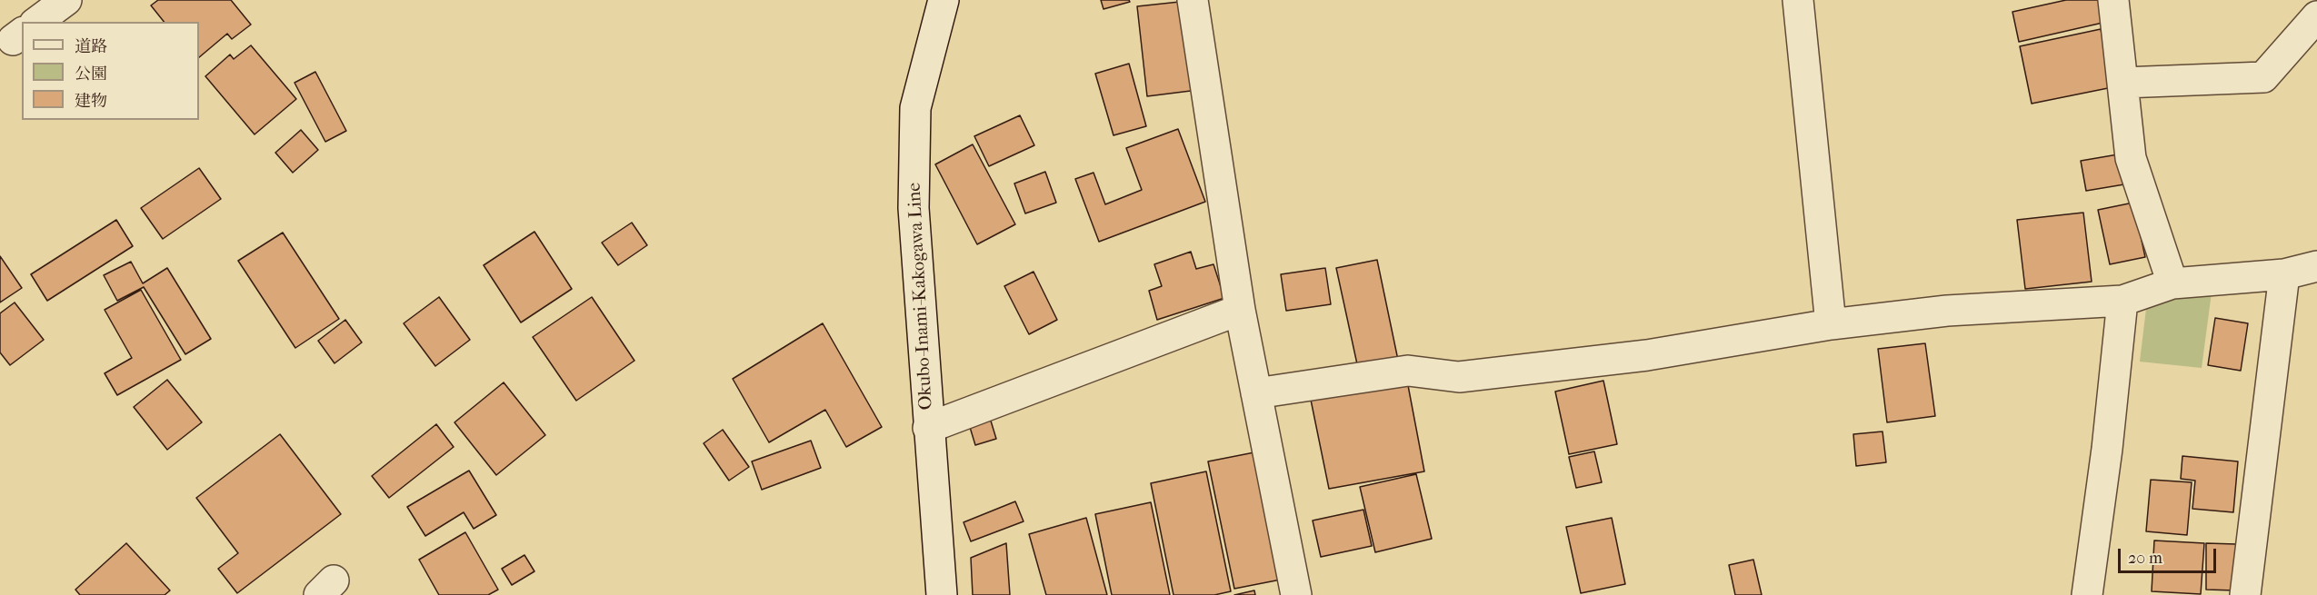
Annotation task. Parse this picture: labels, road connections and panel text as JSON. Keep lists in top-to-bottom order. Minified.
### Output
{"streets":{"street":["Okubo-Inami-Kakogawa Line"]},"legend":["道路","公園","建物"],"scale_bar":"20 m"}
